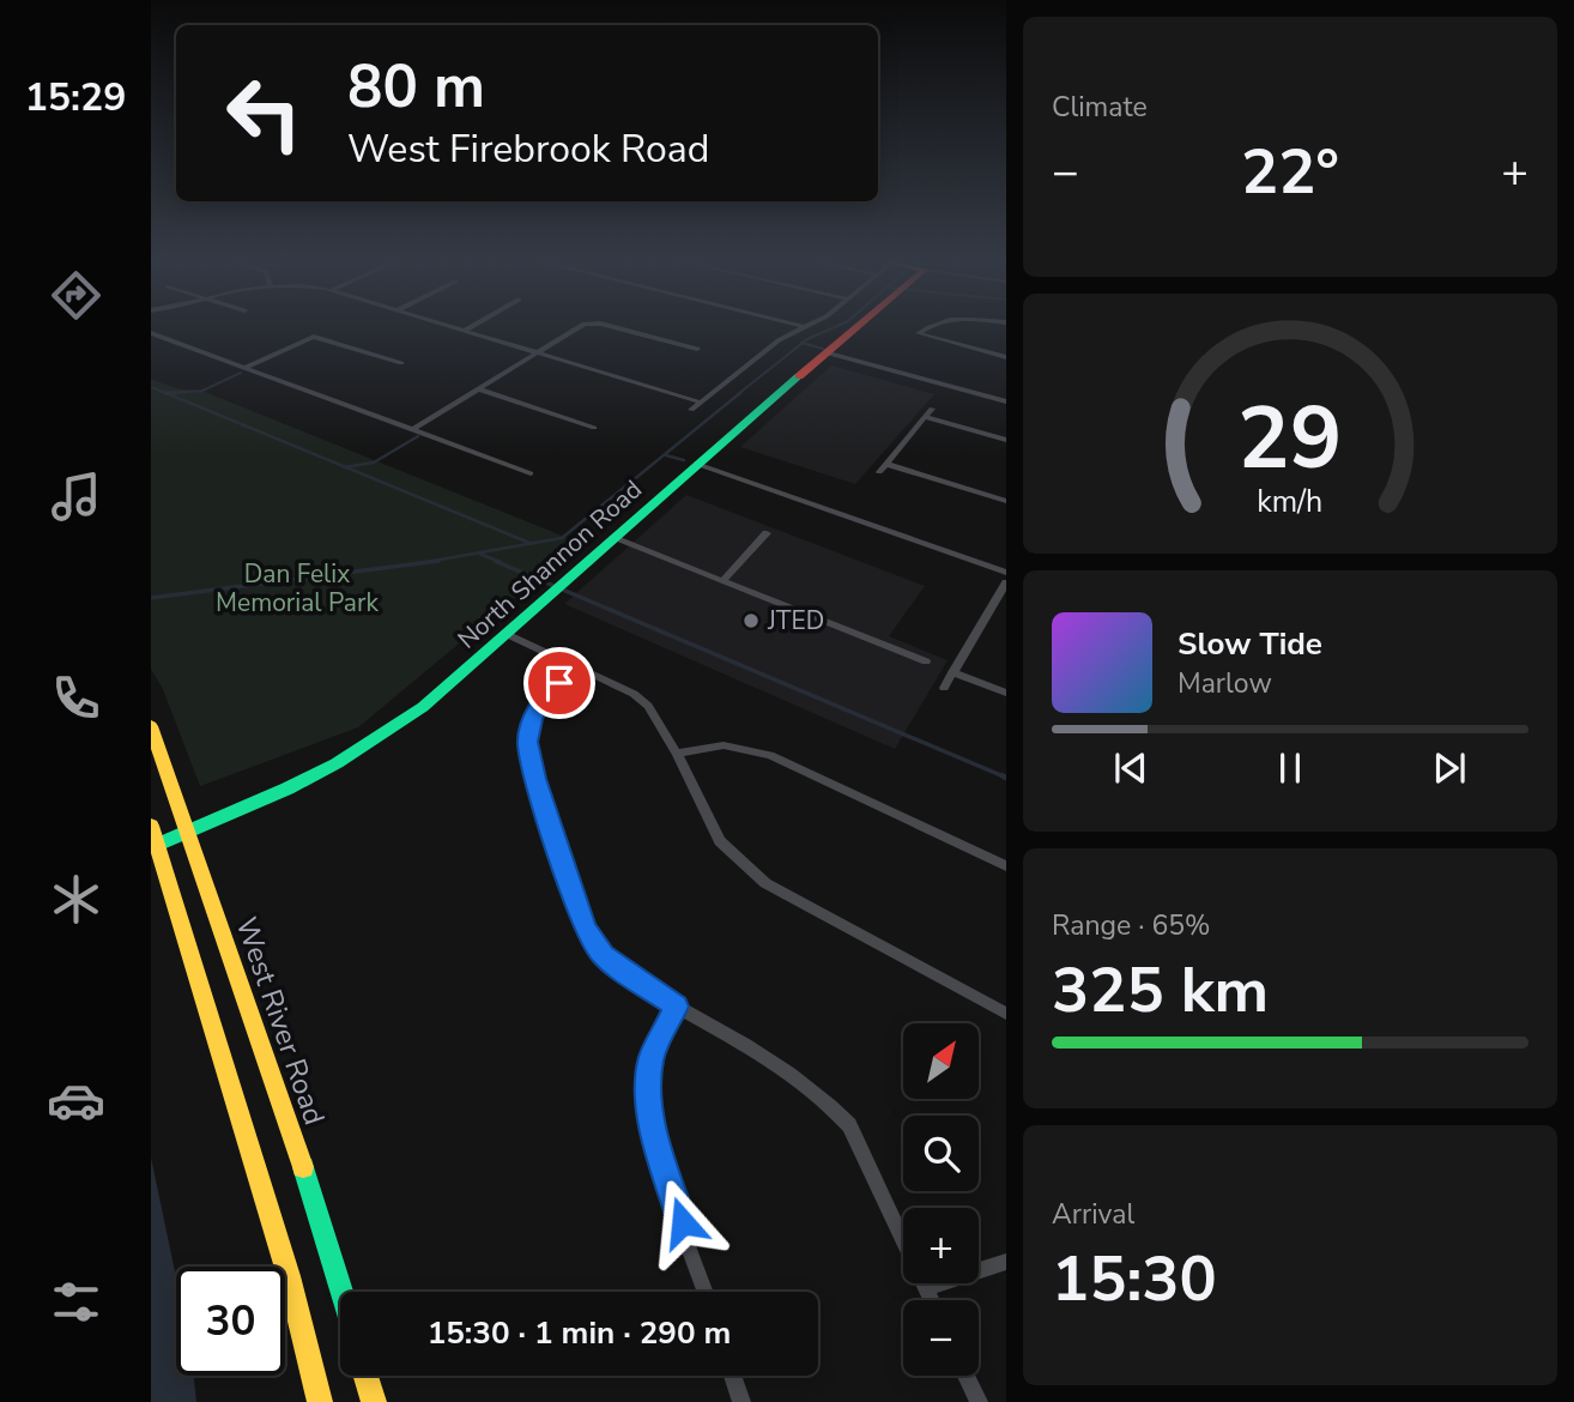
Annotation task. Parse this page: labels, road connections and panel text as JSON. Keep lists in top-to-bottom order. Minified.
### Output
{"streets":{"street":["North Shannon Road","West River Road"]},"crossings":[["North Shannon Road","West River Road"]],"parks":["Dan Felix Memorial Park"],"places":["JTED"],"north":"top right","page":{"tabs":"15:29","tile":["Climate",["Range · 65%","325 km"],["Arrival","15:30"]],"turn":["80 m","West Firebrook Road"],"heat":["−","22°","+"],"song":["Slow Tide","Marlow"],"map_buttons":["+","−"],"limit":"30","trip":"15:30 · 1 min · 290 m","gauge":["29","km/h"]}}
